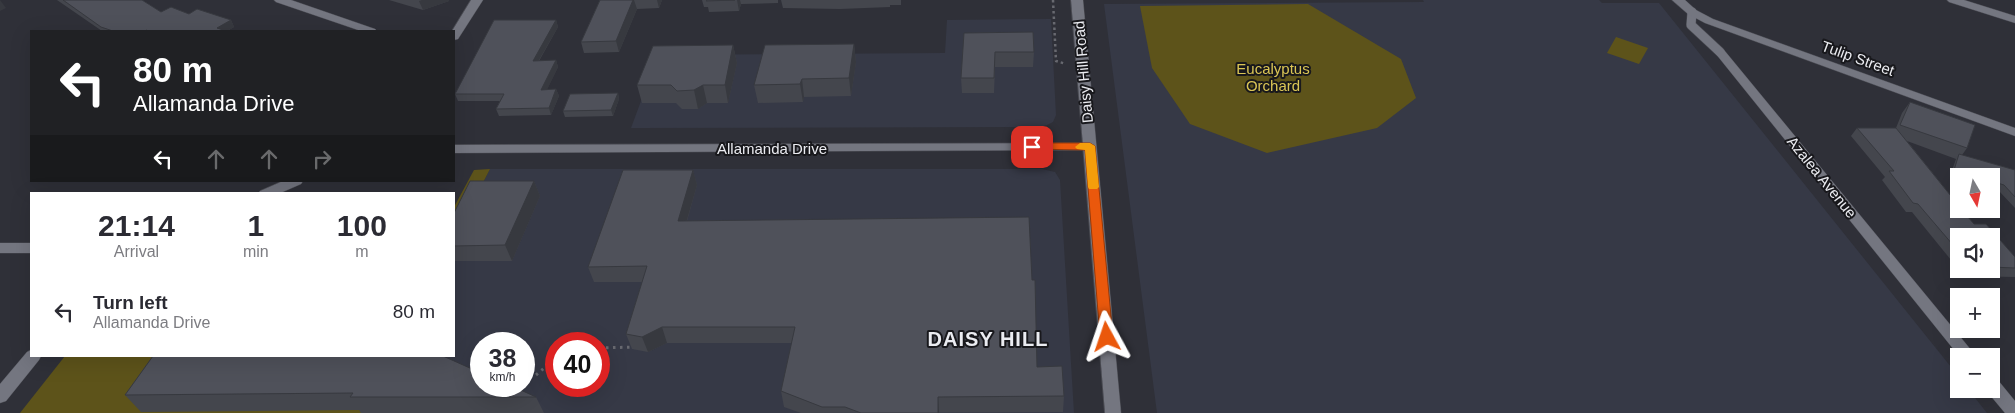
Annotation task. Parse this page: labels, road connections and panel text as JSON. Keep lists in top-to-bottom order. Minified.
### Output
{"streets":{"street":["Tulip Street","Daisy Hill Road","Allamanda Drive","Azalea Avenue"]},"crossings":[["Tulip Street","Azalea Avenue"],["Daisy Hill Road","Allamanda Drive"]],"districts":["DAISY HILL"],"parks":["Eucalyptus Orchard"],"north":"bottom","page":{"turn":["80 m","Allamanda Drive"],"map_buttons":["+","−"],"eta":["21:14","Arrival","1","min","100","m"],"list":[{"name":"Turn left","note":"Allamanda Drive","value":"80 m"}],"speed":"38 km/h","limit":"40"}}
